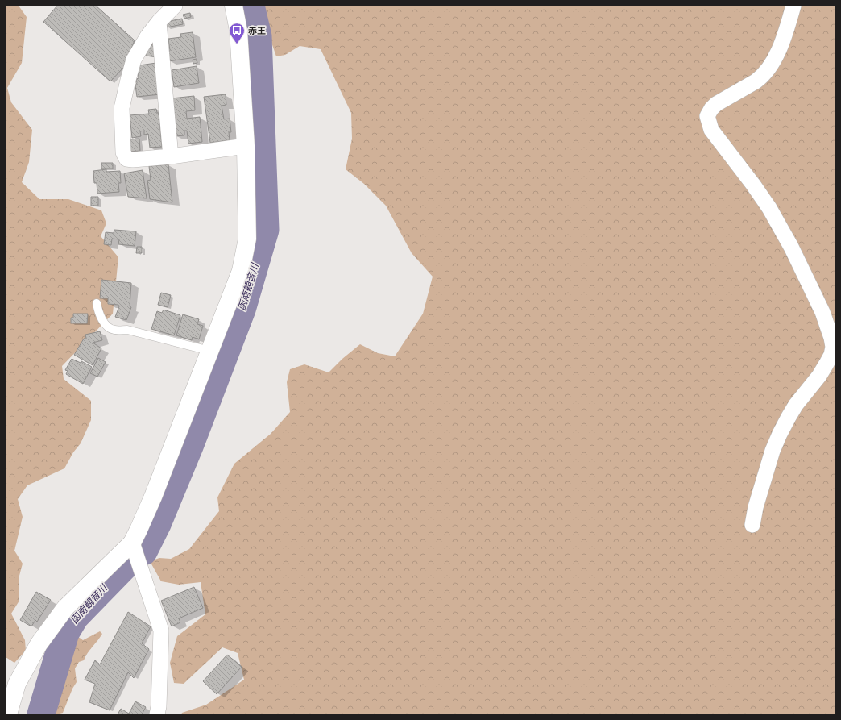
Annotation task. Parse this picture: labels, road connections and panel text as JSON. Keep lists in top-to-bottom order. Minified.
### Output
{"water":["函南観音川"],"places":{"bus stop":["赤王"]}}
